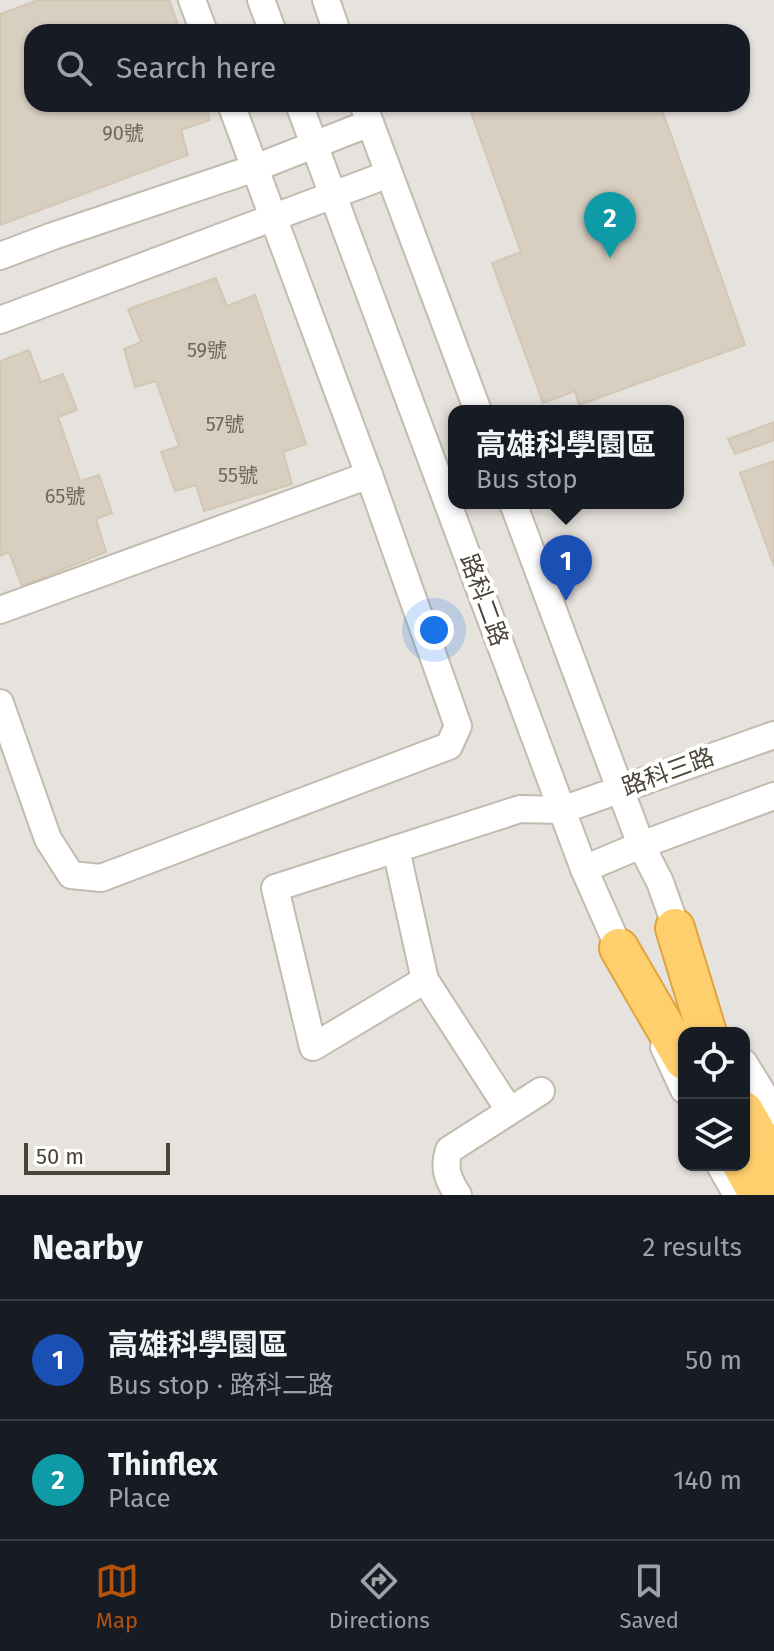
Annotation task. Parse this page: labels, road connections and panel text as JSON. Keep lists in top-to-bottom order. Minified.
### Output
{"streets":{"street":["路科二路","路科三路"]},"crossings":[["路科二路","路科三路"]],"house_numbers":["90號","59號","57號","55號","65號"],"scale_bar":"50 m","page":{"search":"Search here","pins":["2","1"],"popup":["高雄科學園區","Bus stop"],"scale":"50 m","heading":["Nearby","2 results"],"list":[{"mark":"1","name":"高雄科學園區","note":"Bus stop · 路科二路","value":"50 m"},{"mark":"2","name":"Thinflex","note":"Place","value":"140 m"}],"nav":["Map","Directions","Saved"]}}
